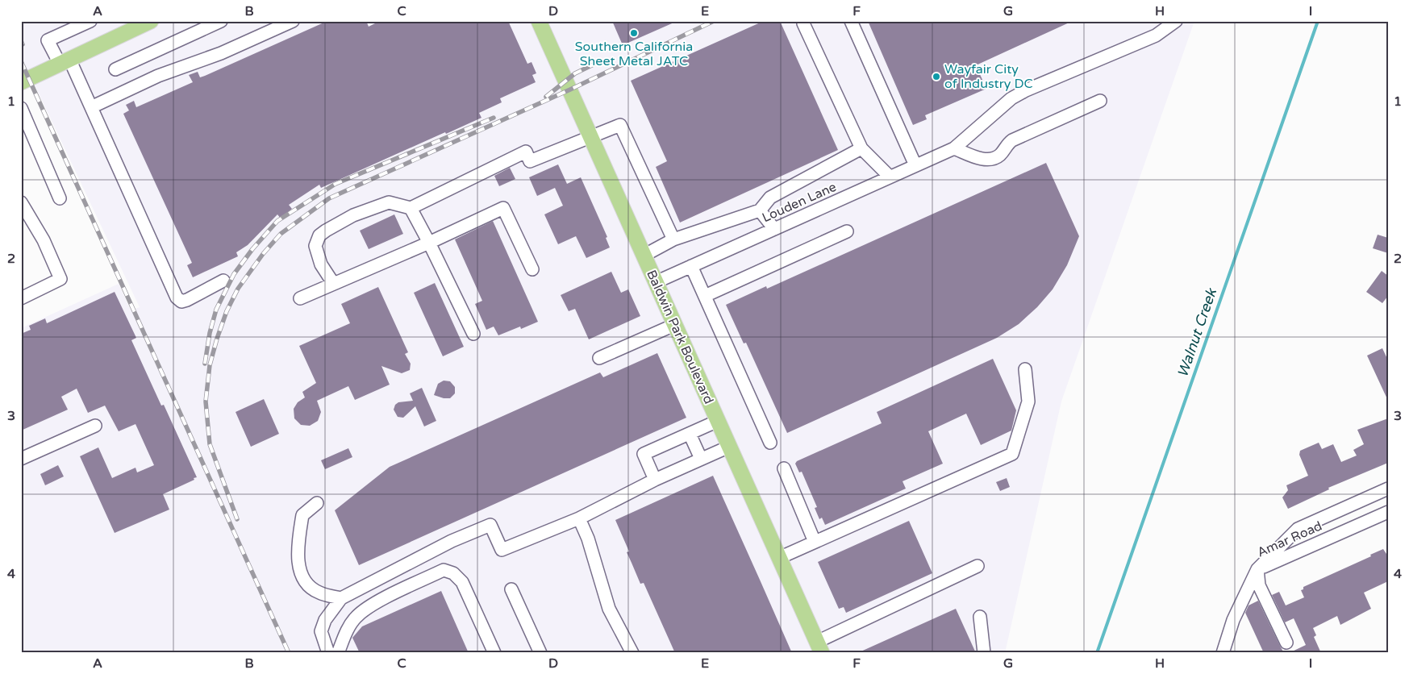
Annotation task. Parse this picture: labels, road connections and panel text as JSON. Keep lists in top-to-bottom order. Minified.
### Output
{"streets":{"main road":["Baldwin Park Boulevard"],"street":["Louden Lane","Amar Road"]},"crossings":[["Louden Lane","Baldwin Park Boulevard"]],"water":["Walnut Creek"],"places":["Southern California Sheet Metal JATC","Wayfair City of Industry DC"],"grid":{"columns":["A","B","C","D","E","F","G","H","I"],"rows":["1","2","3","4"]}}
